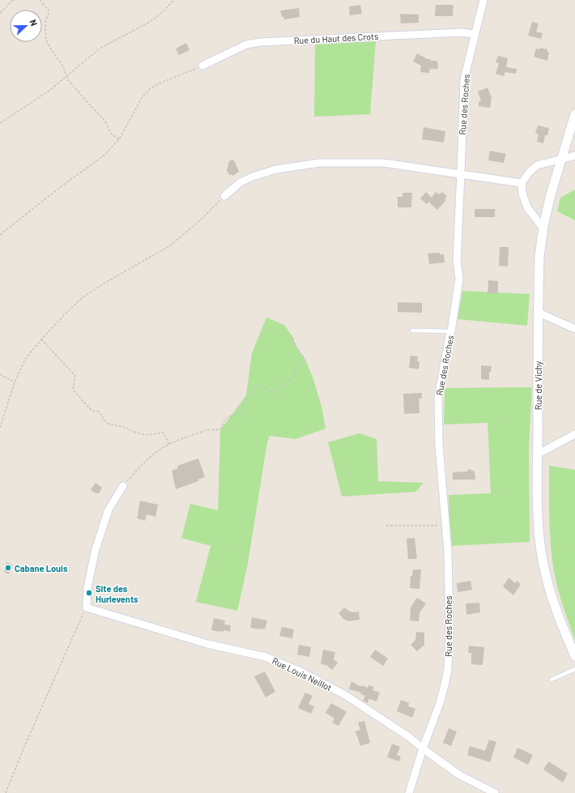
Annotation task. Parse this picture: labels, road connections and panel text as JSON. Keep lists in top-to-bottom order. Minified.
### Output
{"streets":{"street":["Rue du Haut des Crots","Rue des Roches","Rue de Vichy","Rue Louis Neillot"]},"crossings":[["Rue du Haut des Crots","Rue des Roches"],["Rue des Roches","Rue Louis Neillot"]],"places":["Cabane Louis","Site des Hurlevents"],"north":"right"}
